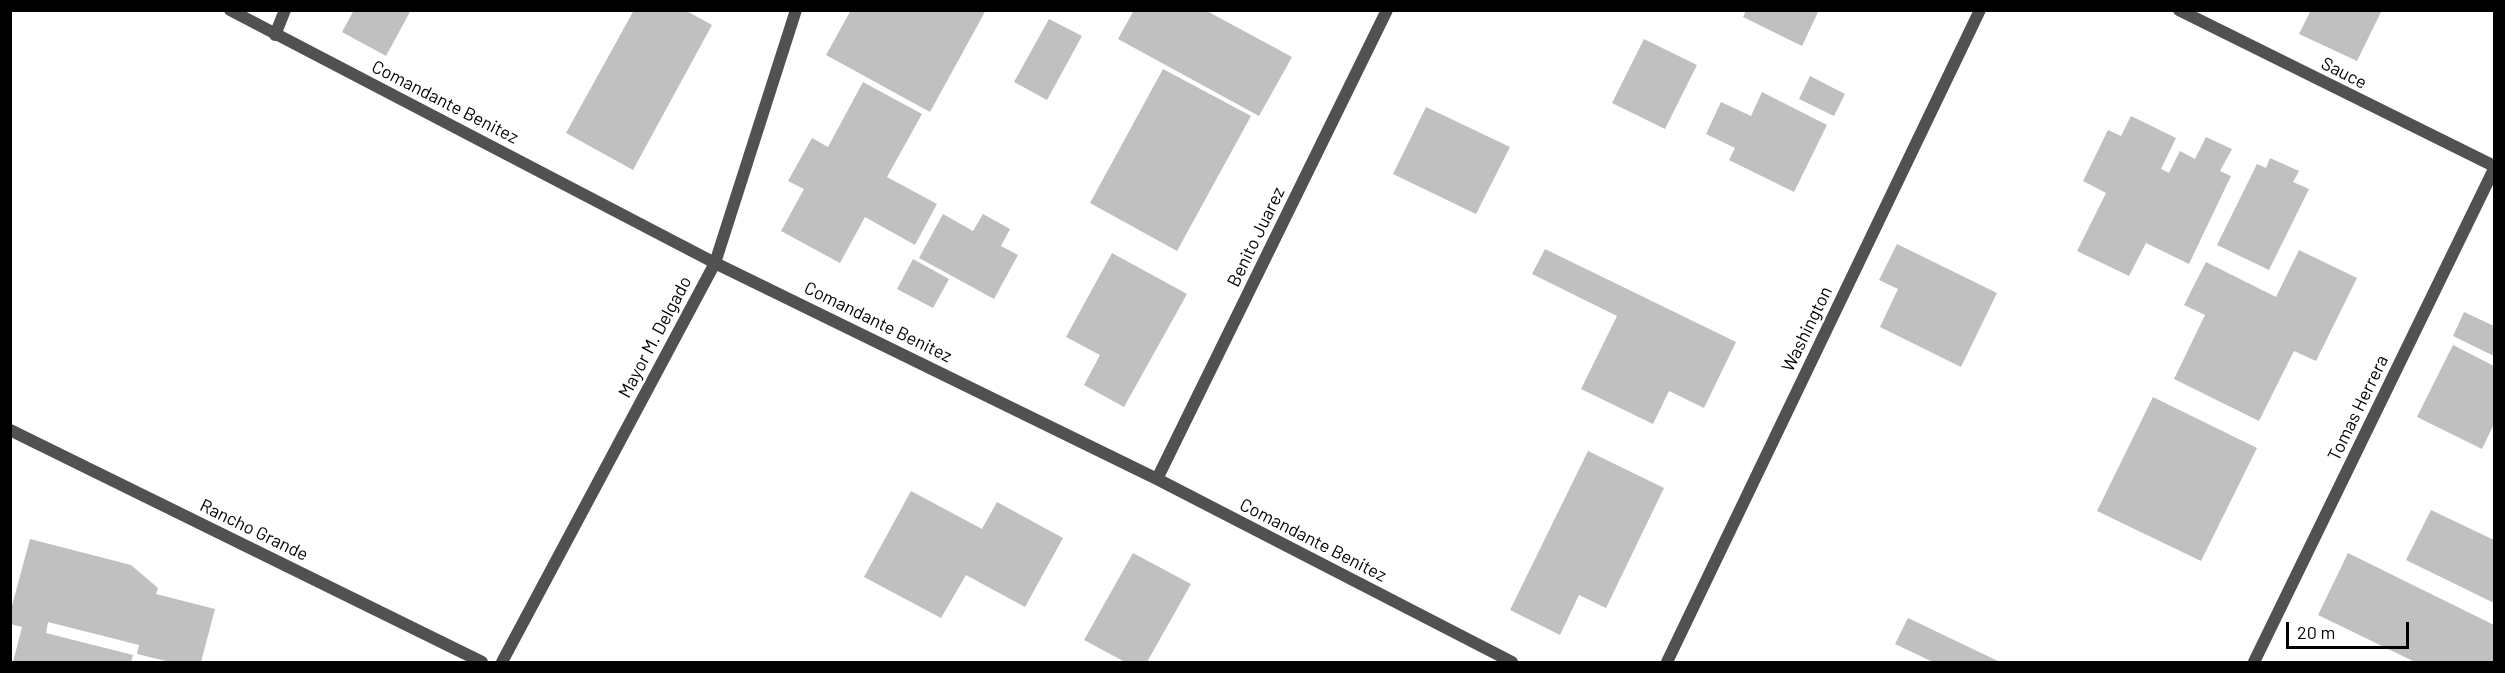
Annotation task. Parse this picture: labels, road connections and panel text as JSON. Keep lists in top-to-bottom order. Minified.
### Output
{"streets":{"street":["Sauce","Comandante Benitez","Benito Juarez","Washington","Mayor M. Delgado","Tomas Herrera","Rancho Grande"]},"crossings":[["Sauce","Tomas Herrera"],["Comandante Benitez","Benito Juarez"],["Comandante Benitez","Mayor M. Delgado"]],"scale_bar":"20 m"}
